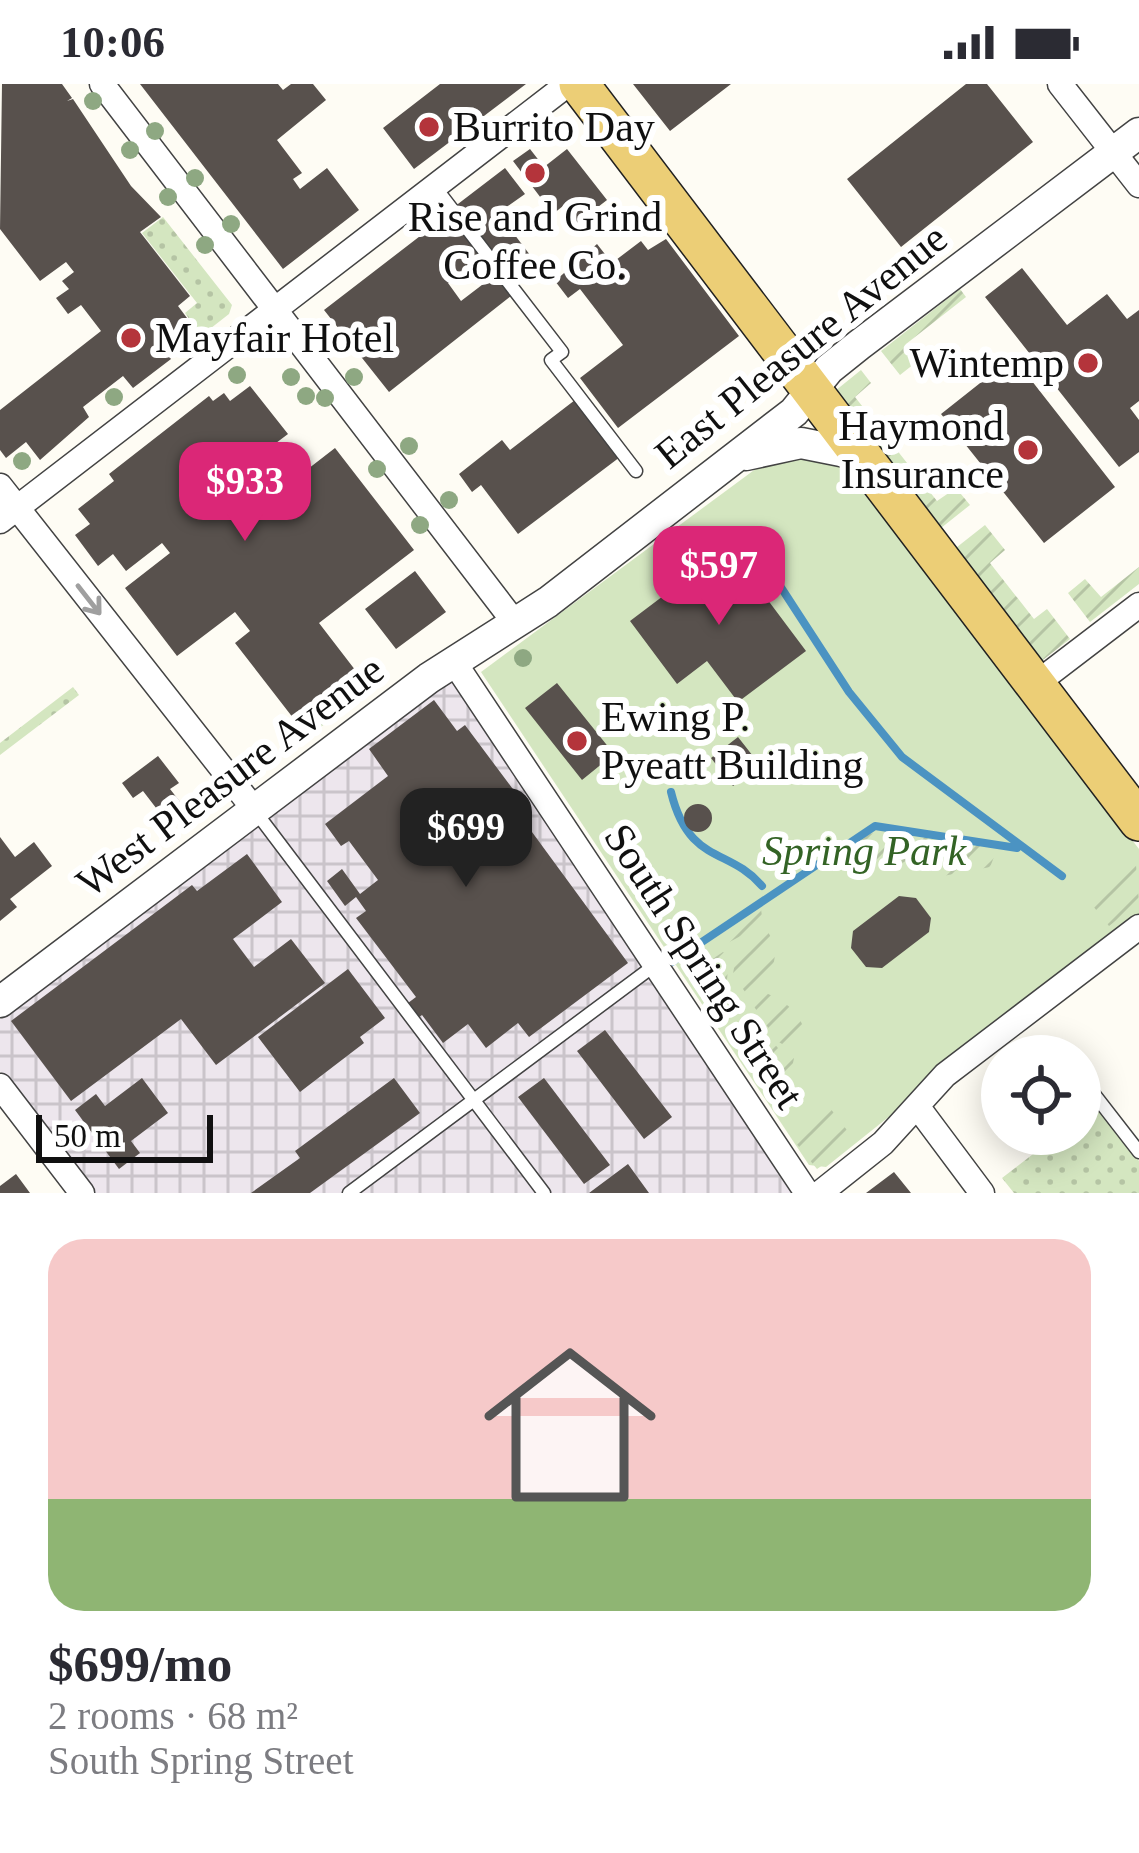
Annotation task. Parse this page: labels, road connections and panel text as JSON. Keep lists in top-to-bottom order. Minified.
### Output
{"streets":{"street":["East Pleasure Avenue","West Pleasure Avenue","South Spring Street"]},"crossings":[["East Pleasure Avenue","West Pleasure Avenue"],["West Pleasure Avenue","South Spring Street"]],"parks":["Spring Park"],"places":["Burrito Day","Rise and Grind Coffee Co.","Mayfair Hotel","Wintemp","Haymond Insurance","Ewing P. Pyeatt Building"],"scale_bar":"50 m","page":{"status":"10:06","price":["$933","$597","$699"],"scale":"50 m","list":[{"name":"$699/mo","note":"2 rooms · 68 m² · South Spring Street"}]}}
